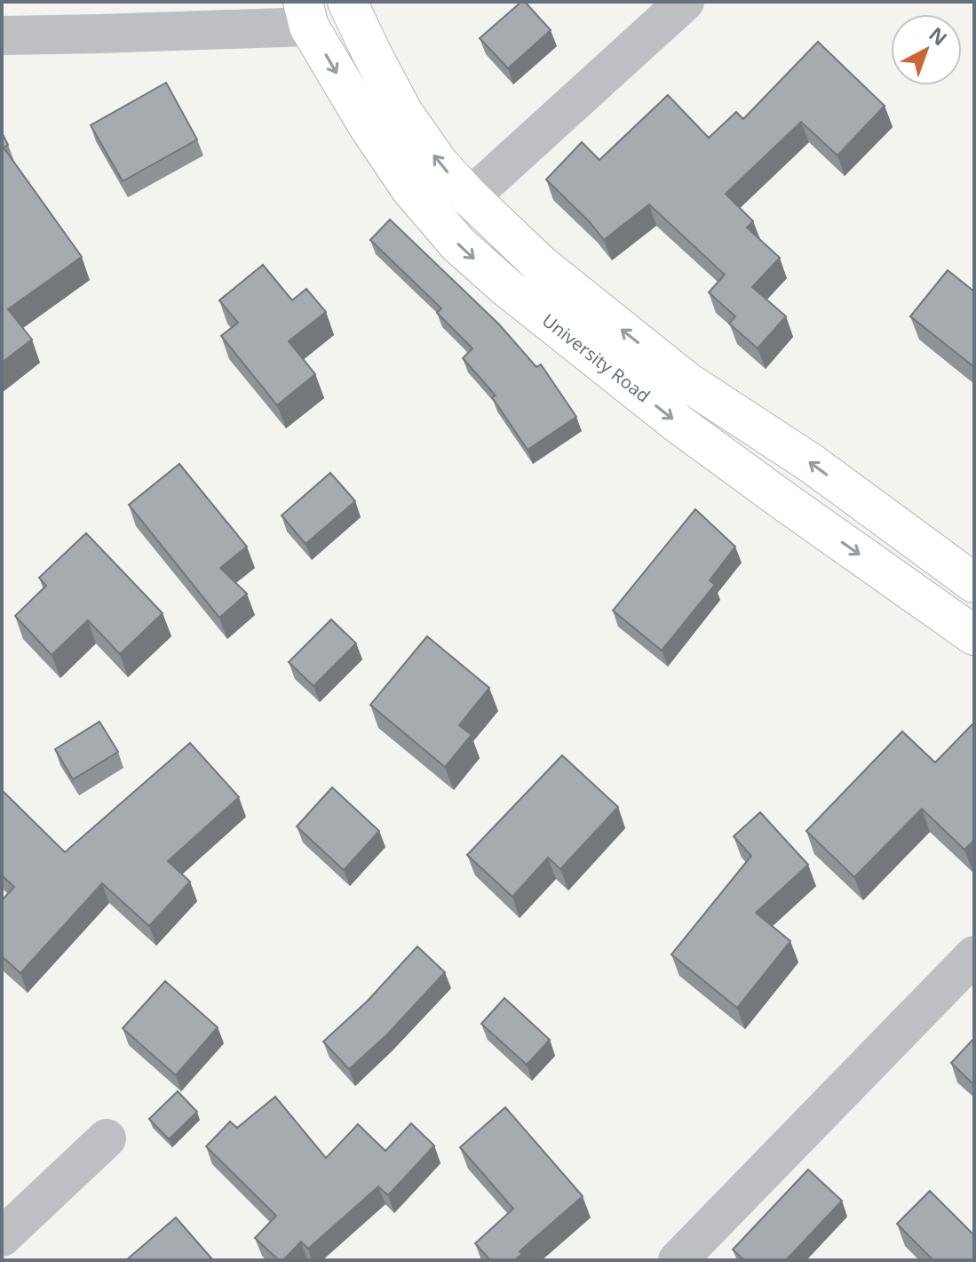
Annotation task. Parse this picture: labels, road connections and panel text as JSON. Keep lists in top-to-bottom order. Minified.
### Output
{"streets":{"main road":["University Road"]},"north":"top right"}
